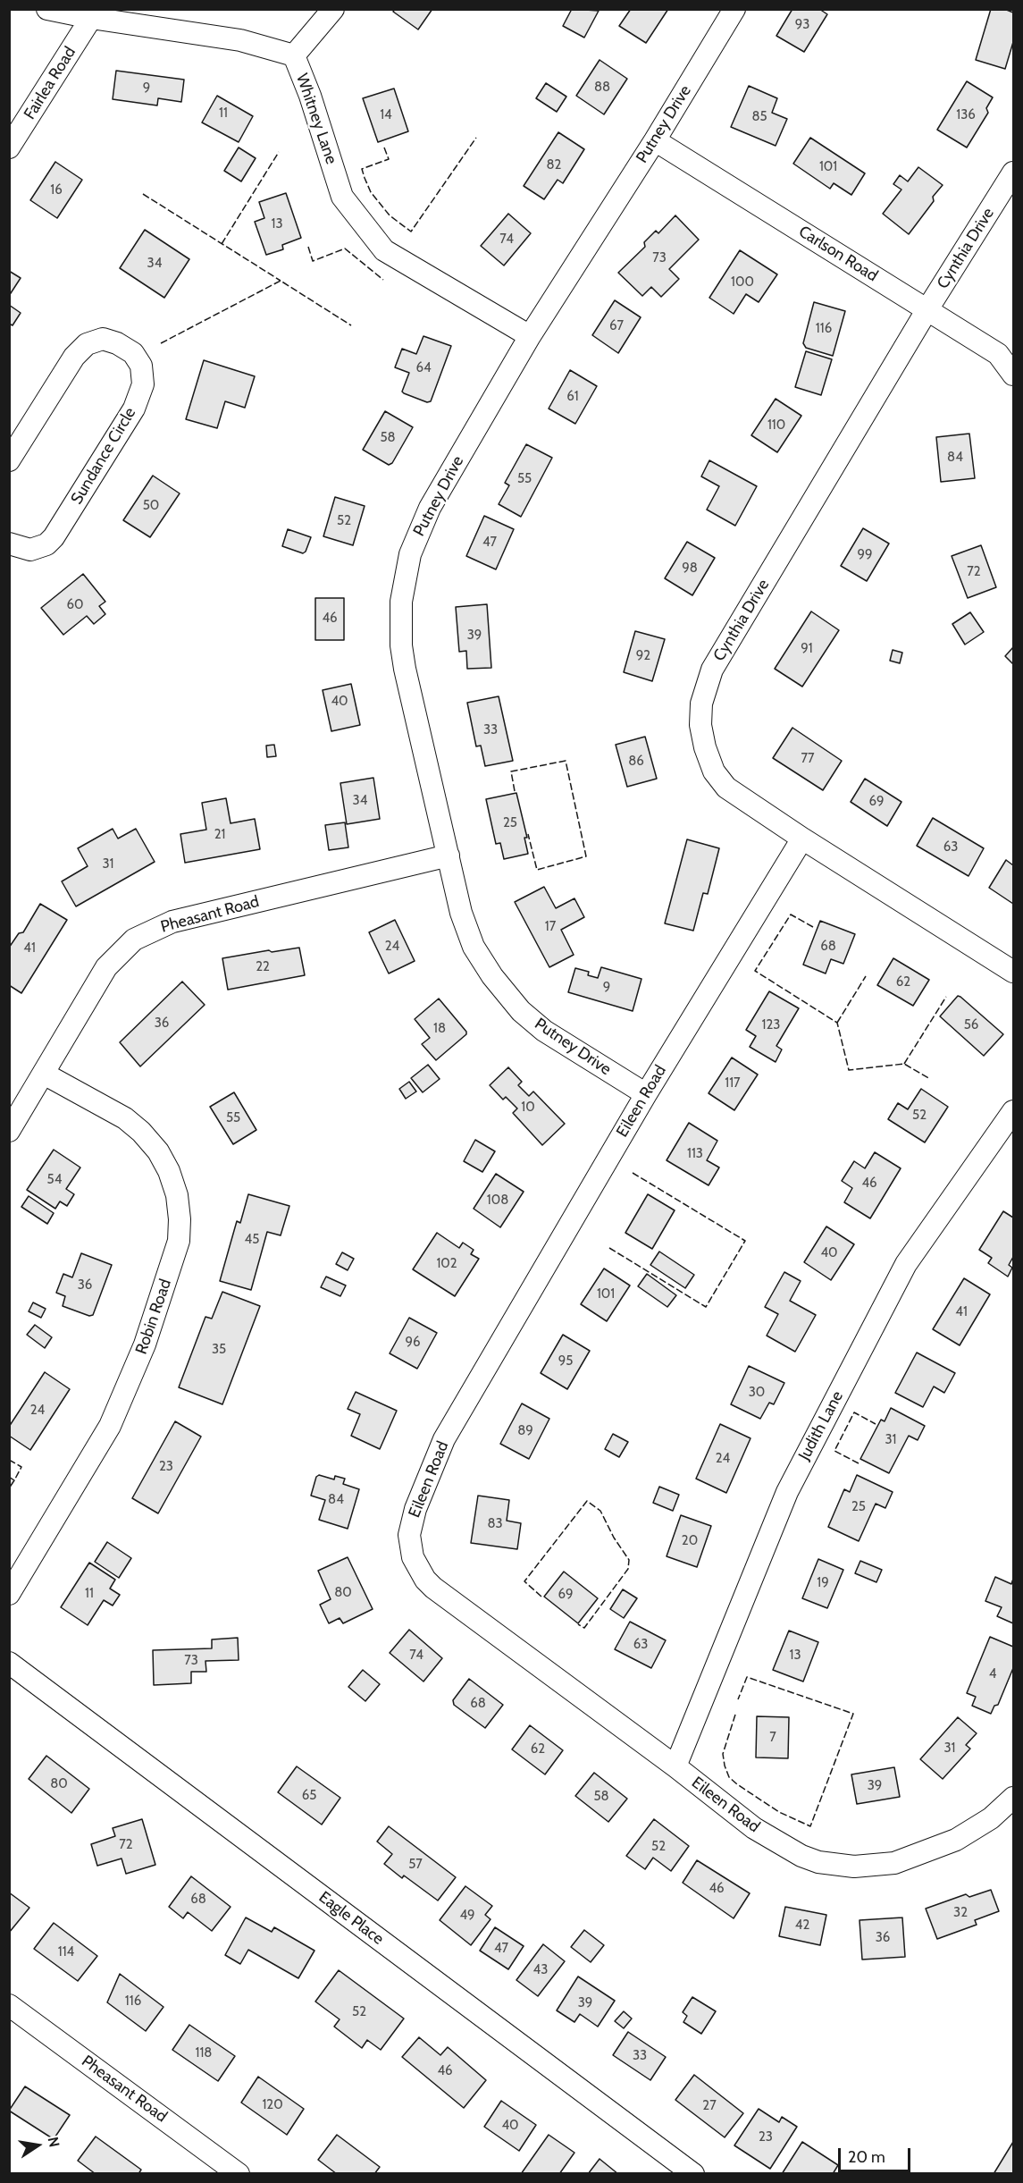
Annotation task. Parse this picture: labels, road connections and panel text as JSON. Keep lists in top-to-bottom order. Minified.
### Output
{"streets":{"street":["Fairlea Road","Whitney Lane","Putney Drive","Cynthia Drive","Carlson Road","Sundance Circle","Pheasant Road","Eileen Road","Robin Road","Judith Lane","Eagle Place"]},"crossings":[["Fairlea Road","Whitney Lane"],["Whitney Lane","Putney Drive"],["Putney Drive","Carlson Road"],["Putney Drive","Pheasant Road"],["Putney Drive","Eileen Road"],["Cynthia Drive","Carlson Road"],["Cynthia Drive","Eileen Road"],["Pheasant Road","Robin Road"],["Eileen Road","Judith Lane"]],"house_numbers":["93","88","9","11","14","136","85","82","101","16","13","74","73","34","100","67","116","64","61","110","58","84","55","50","52","47","99","98","72","60","46","39","91","92","40","33","77","86","34","69","25","21","63","31","17","24","68","41","22","62","9","36","123","56","18","117","10","52","55","113","54","46","108","45","40","102","36","101","41","96","35","95","30","24","89","31","24","23","84","25","83","20","19","80","11","69","63","74","13","73","4","68","7","31","62","80","39","65","58","72","52","57","46","68","32","49","42","36","47","114","43","116","39","52","118","33","46","120","27","40","23"],"scale_bar":"20 m","north":"right"}
